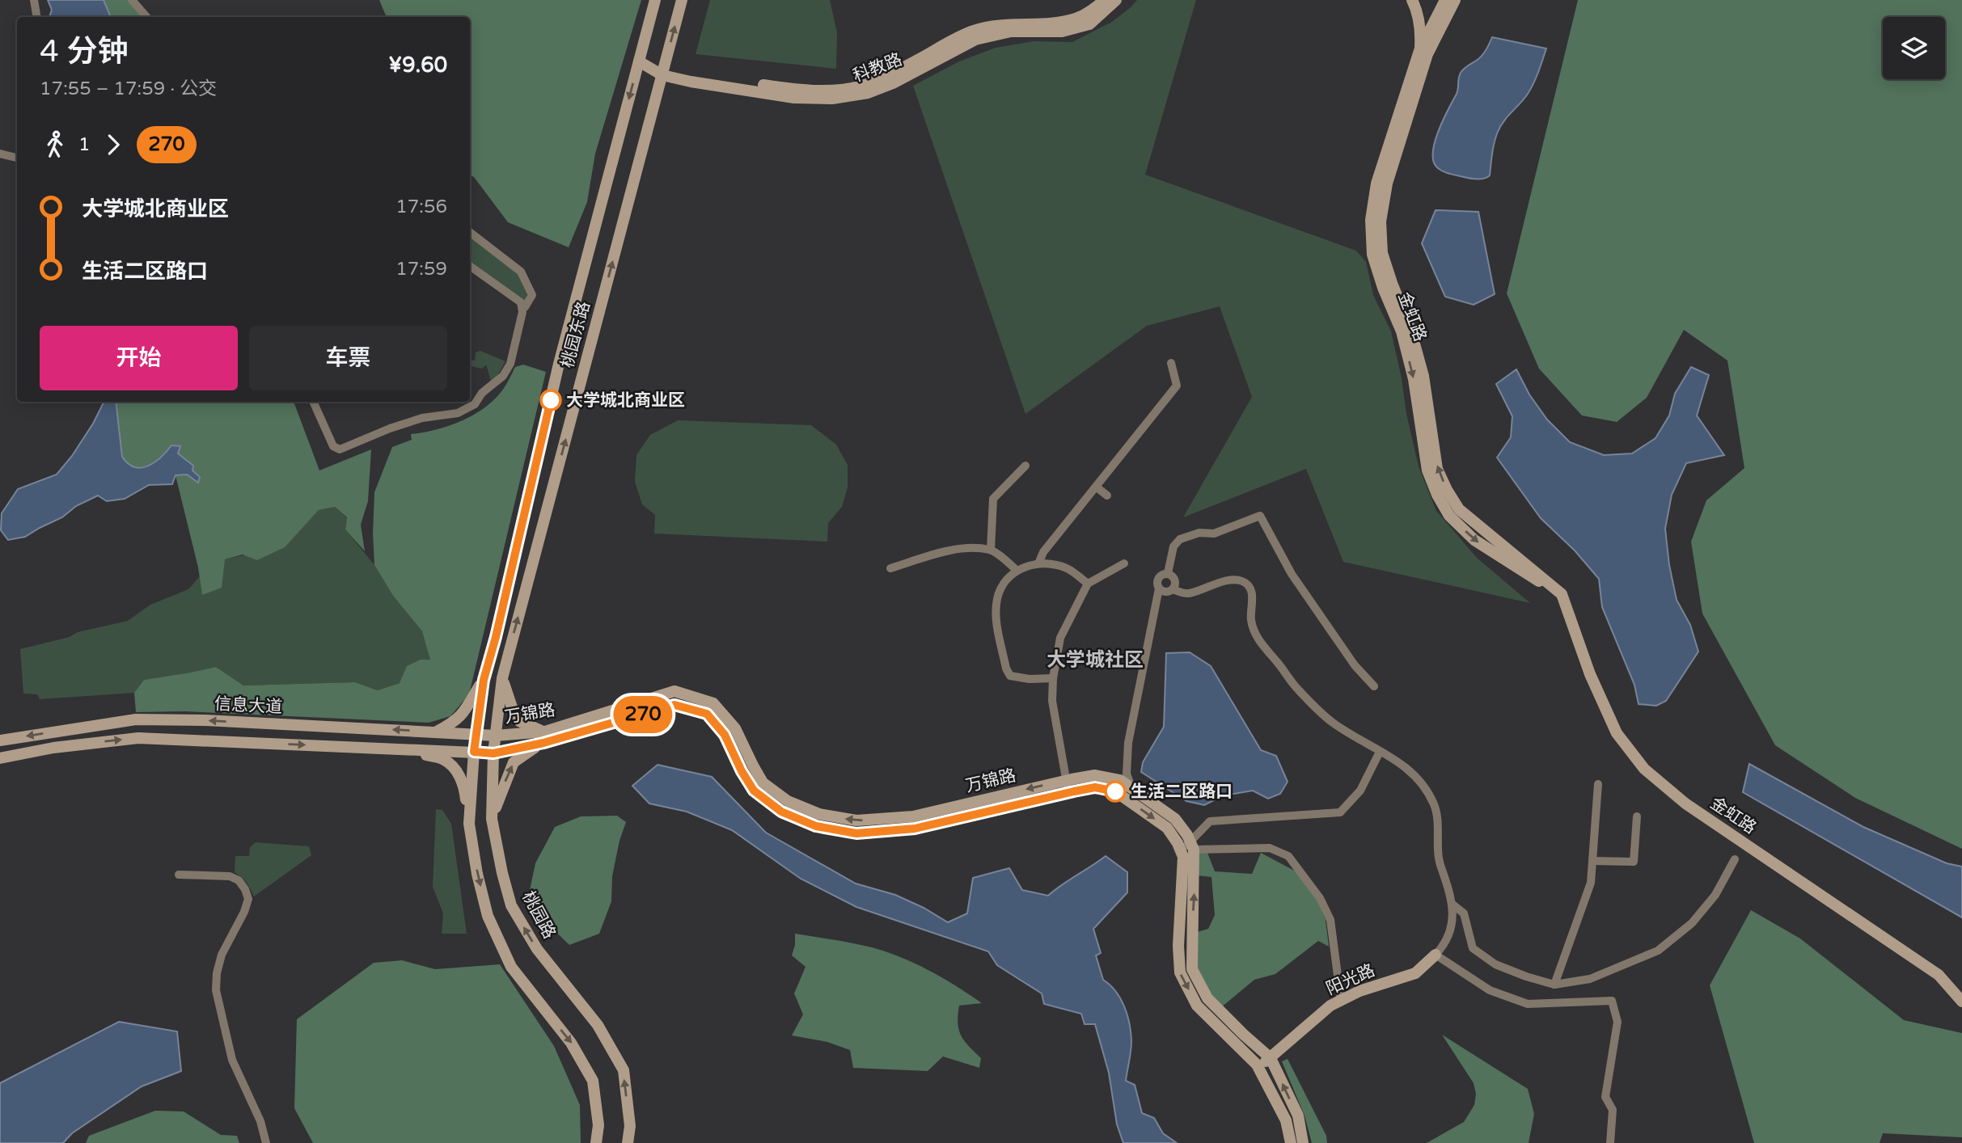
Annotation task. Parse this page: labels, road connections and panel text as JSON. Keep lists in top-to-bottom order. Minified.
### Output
{"streets":{"street":["科教路","金虹路","桃园东路","信息大道","万锦路","桃园路","阳光路"]},"crossings":[["科教路","桃园东路"],["桃园东路","桃园路"],["信息大道","万锦路"],["信息大道","桃园路"],["万锦路","桃园路"],["万锦路","阳光路"]],"districts":["大学城社区"],"places":["大学城北商业区","生活二区路口"],"lines":["bus line 270"],"page":{"on_map":"270","heading":["4 分钟","17:55 – 17:59 · 公交","¥9.60"],"legs":["1","270"],"list":[{"name":"大学城北商业区","value":"17:56"},{"name":"生活二区路口","value":"17:59"}],"buttons":["开始","车票"]}}
